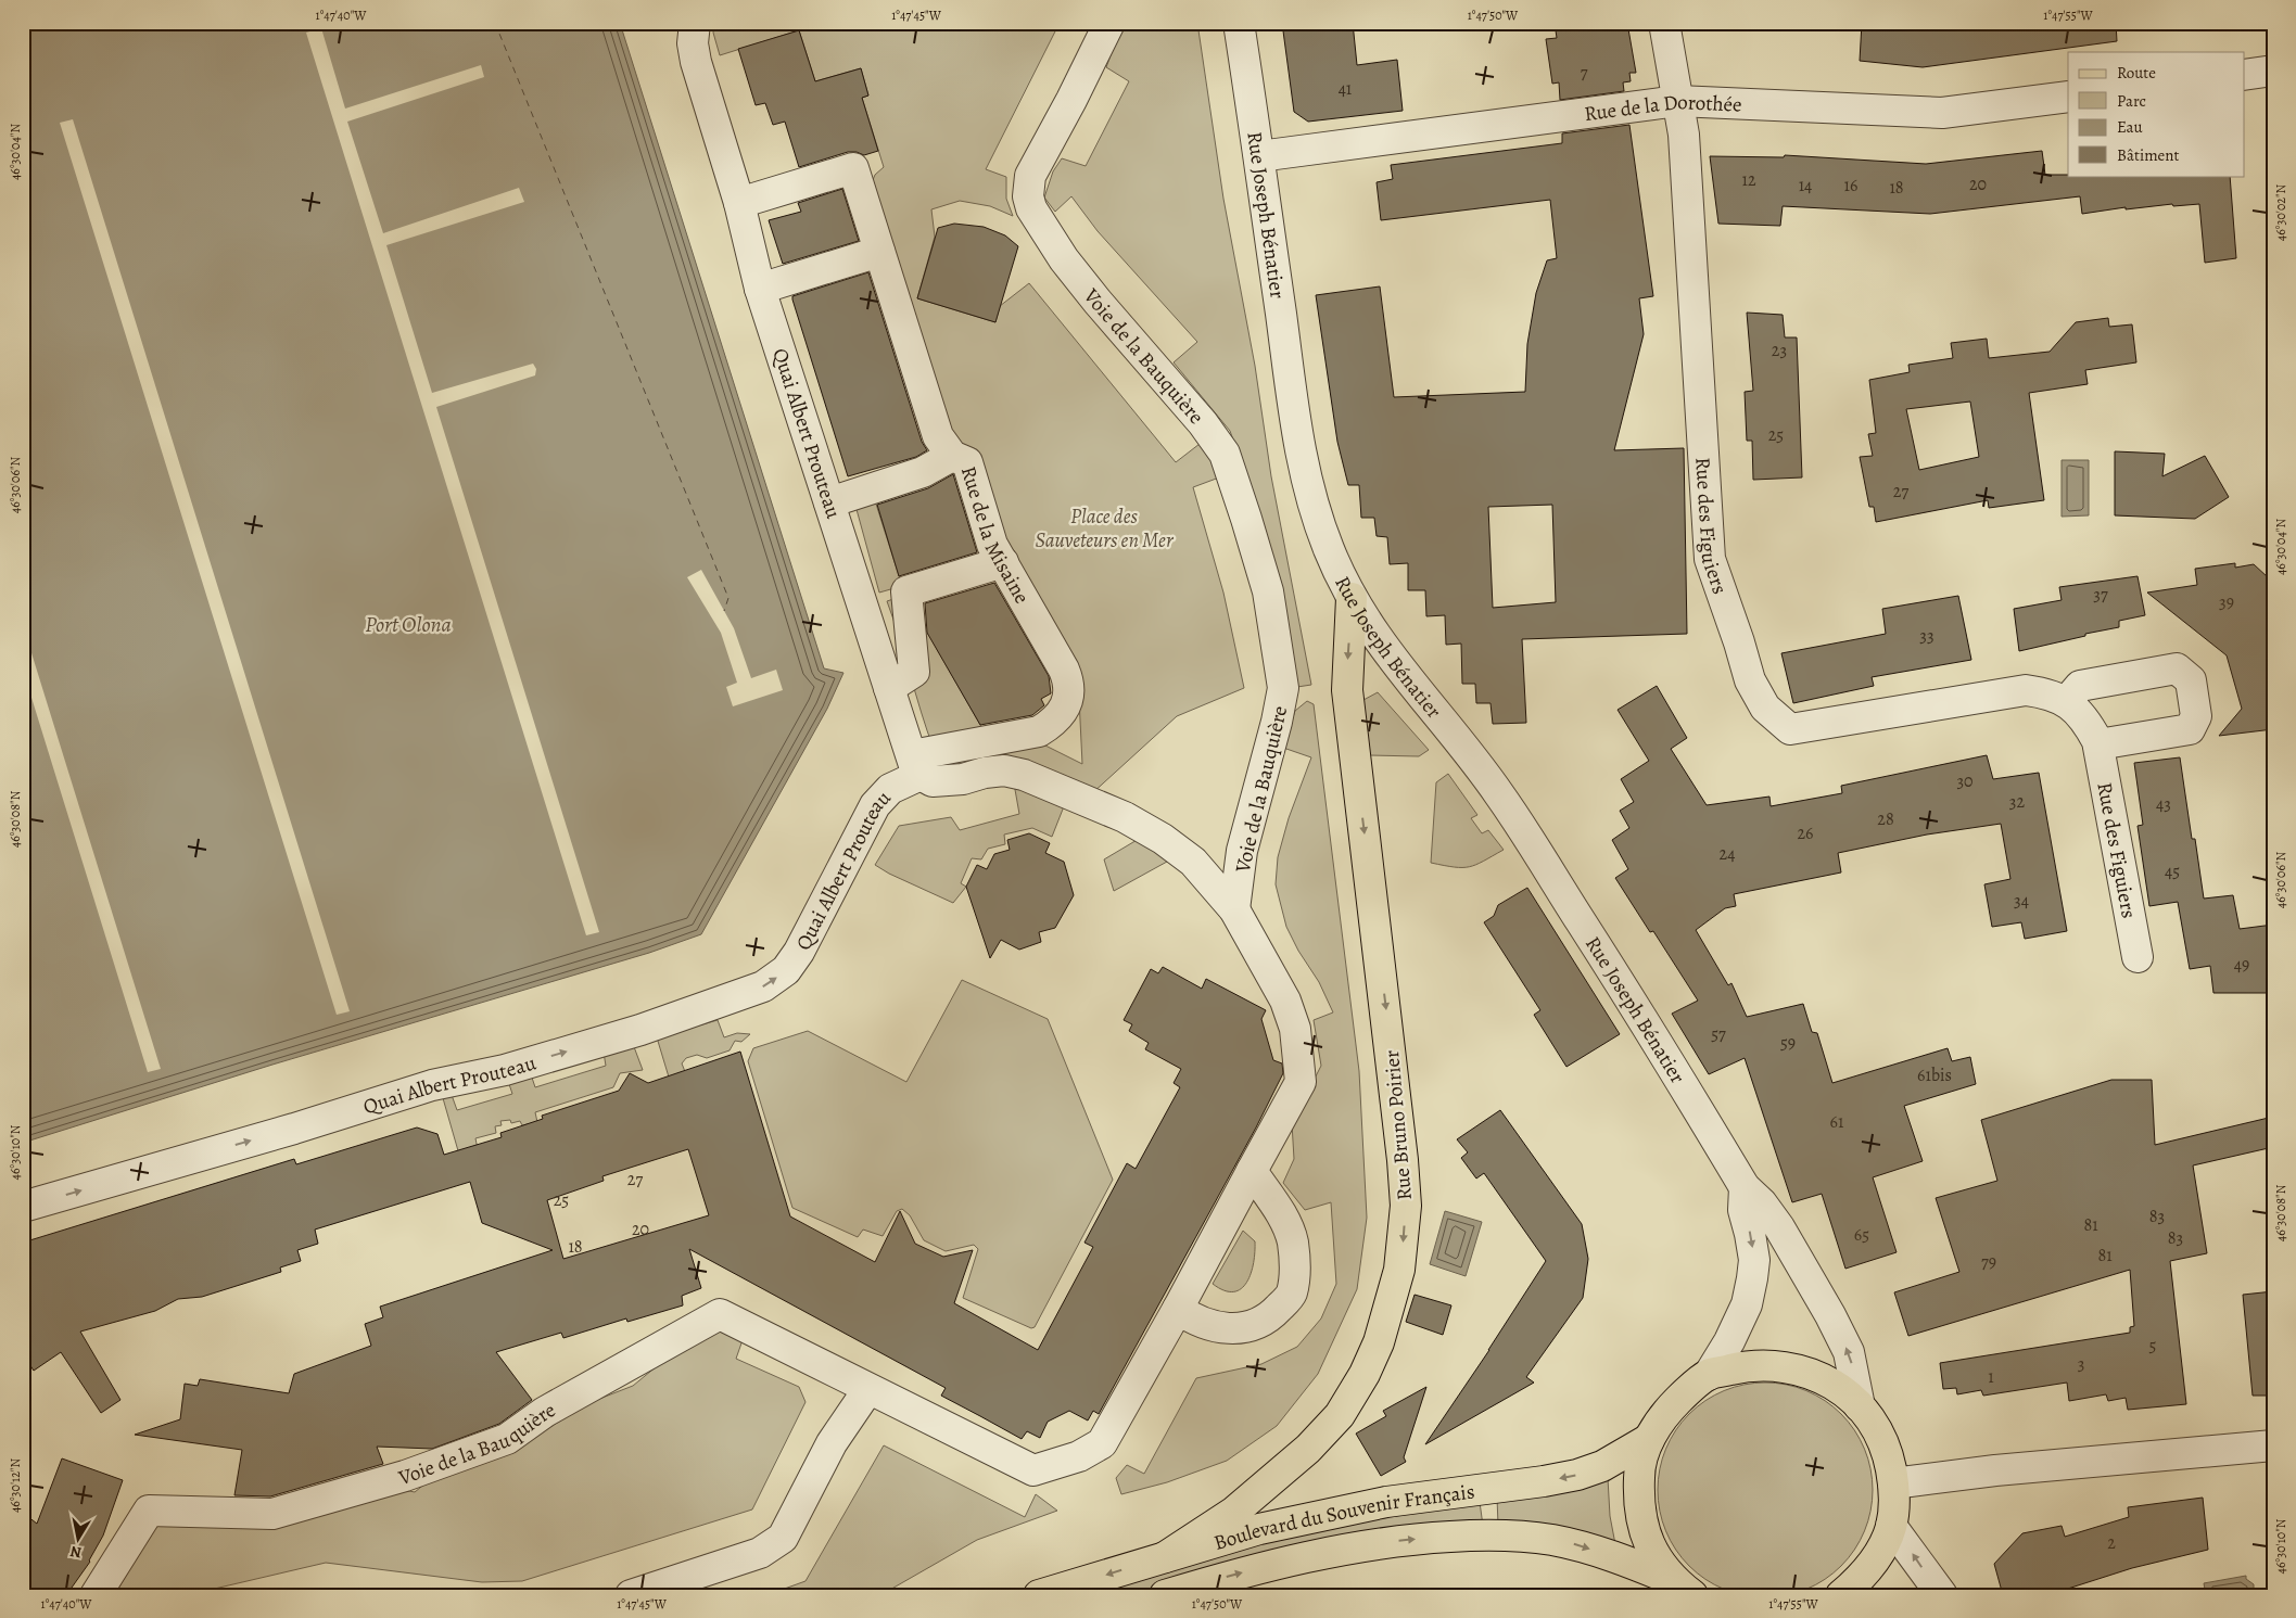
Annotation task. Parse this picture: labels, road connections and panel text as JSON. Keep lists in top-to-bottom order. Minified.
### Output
{"streets":{"main road":["Rue Bruno Poirier","Boulevard du Souvenir Français"],"street":["Rue de la Dorothée","Rue Joseph Bénatier","Voie de la Bauquière","Quai Albert Prouteau","Rue des Figuiers","Rue de la Misaine"]},"crossings":[["Rue de la Dorothée","Rue Joseph Bénatier"],["Rue de la Dorothée","Rue des Figuiers"],["Rue Joseph Bénatier","Rue Bruno Poirier"],["Quai Albert Prouteau","Rue de la Misaine"],["Rue Bruno Poirier","Boulevard du Souvenir Français"]],"one_way":["Quai Albert Prouteau","Rue Bruno Poirier"],"water":["Port Olona"],"parks":["Place des Sauveteurs en Mer"],"house_numbers":["7","41","12","20","14","16","18","23","25","27","37","39","33","30","32","43","28","26","24","45","34","49","57","59","61bis","61","27","25","83","81","20","65","83","18","81","79","5","3","1","2"],"legend":["Route","Parc","Eau","Bâtiment"],"north":"bottom","coordinates":["1°47'40\"W","1°47'45\"W","1°47'50\"W","1°47'55\"W","46°30'04\"N","46°30'02\"N","46°30'06\"N","46°30'08\"N","46°30'10\"N","46°30'12\"N"]}
